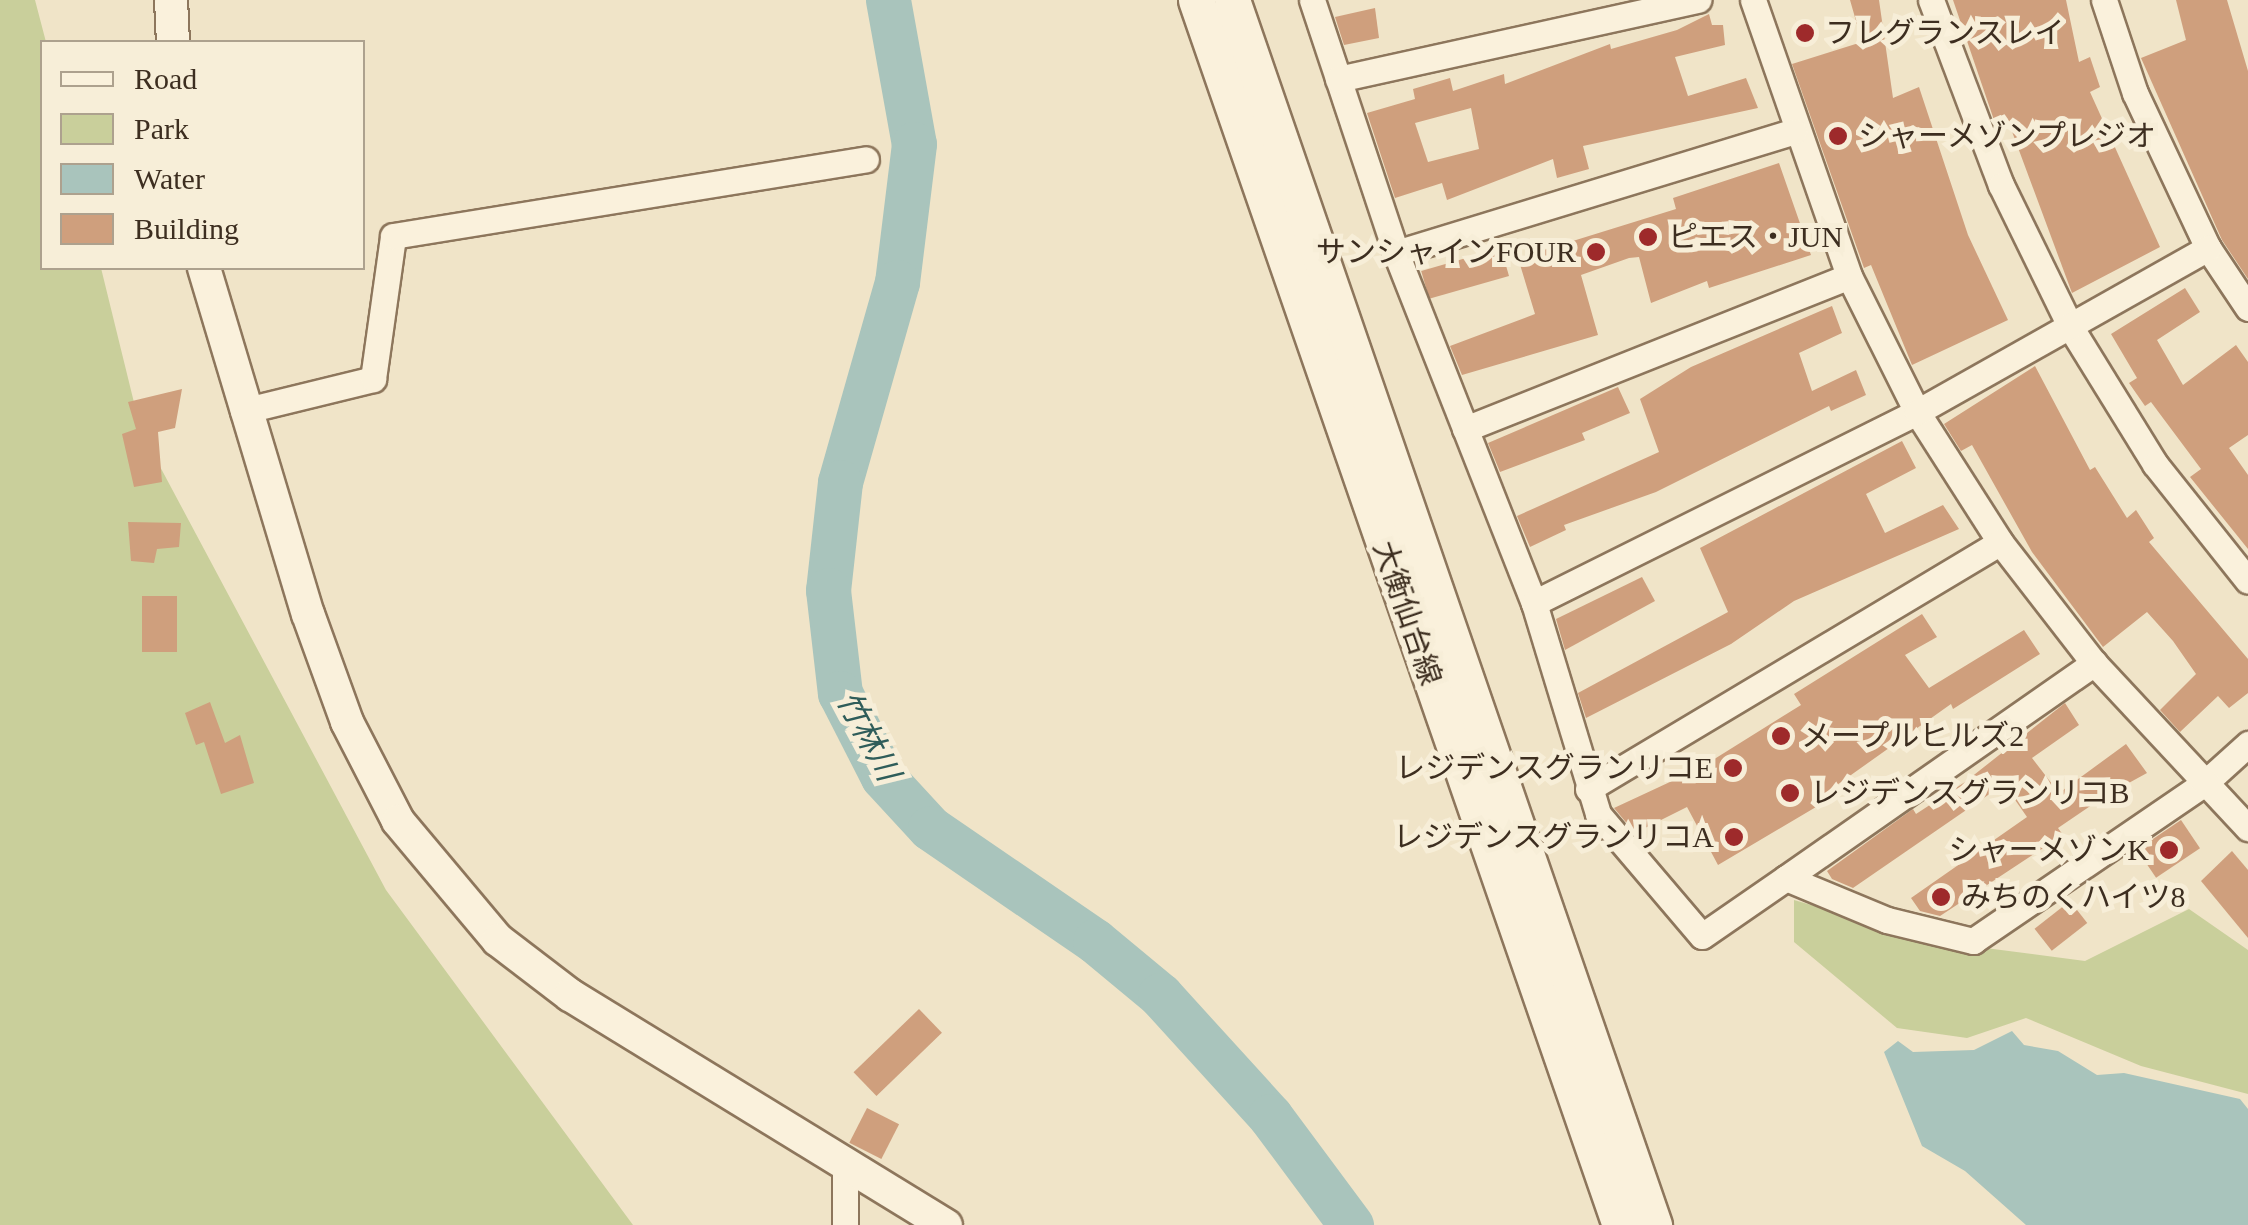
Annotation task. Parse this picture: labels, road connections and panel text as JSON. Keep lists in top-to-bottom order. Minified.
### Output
{"streets":{"main road":["大衡仙台線"]},"water":["竹林川"],"places":["フレグランスレイ","シャーメゾンプレジオ","ピエス・JUN","サンシャインFOUR","メープルヒルズ2","レジデンスグランリコE","レジデンスグランリコB","レジデンスグランリコA","シャーメゾンK","みちのくハイツ8"],"legend":["Road","Park","Water","Building"]}
